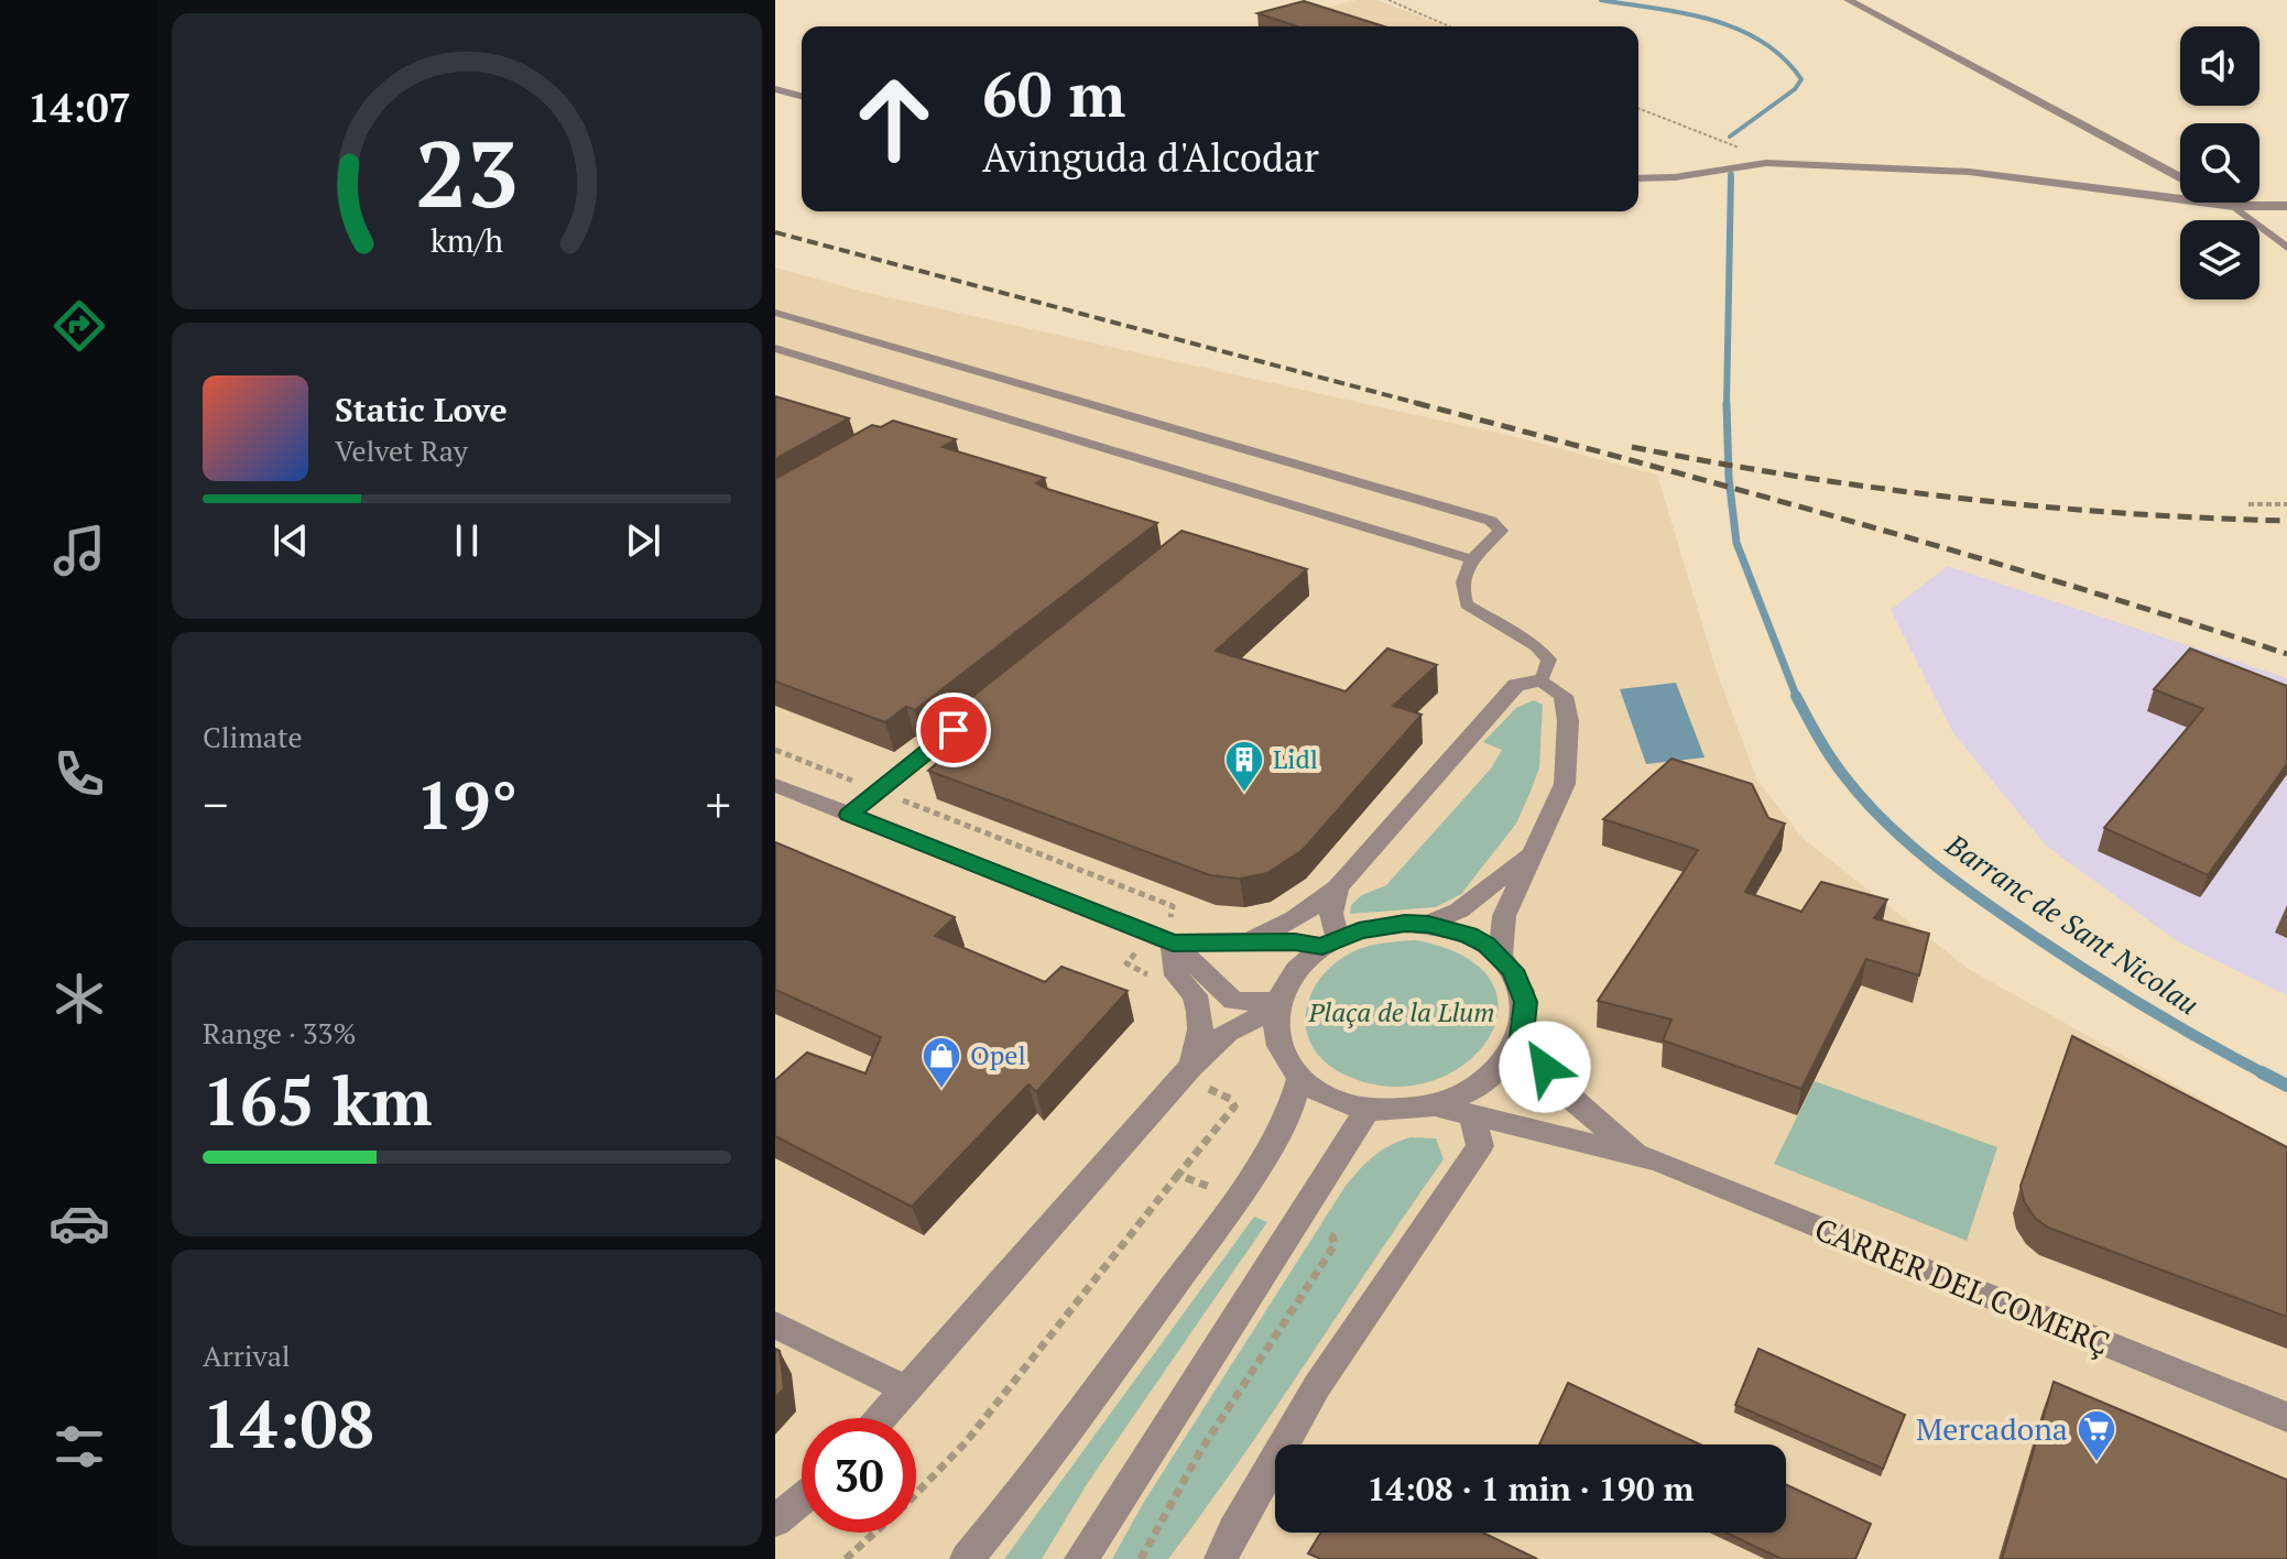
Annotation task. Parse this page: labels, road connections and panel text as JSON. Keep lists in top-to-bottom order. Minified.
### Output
{"streets":{"street":["CARRER DEL COMERÇ"]},"water":["Barranc de Sant Nicolau"],"parks":["Plaça de la Llum"],"places":{"building":["Lidl"],"shop":["Opel"],"supermarket":["Mercadona"]},"page":{"tabs":"14:07","turn":["60 m","Avinguda d'Alcodar"],"song":["Static Love","Velvet Ray"],"tile":["Climate",["Range · 33%","165 km"],["Arrival","14:08"]],"heat":["−","19°","+"],"limit":"30","trip":"14:08 · 1 min · 190 m","gauge":["23","km/h"]}}
